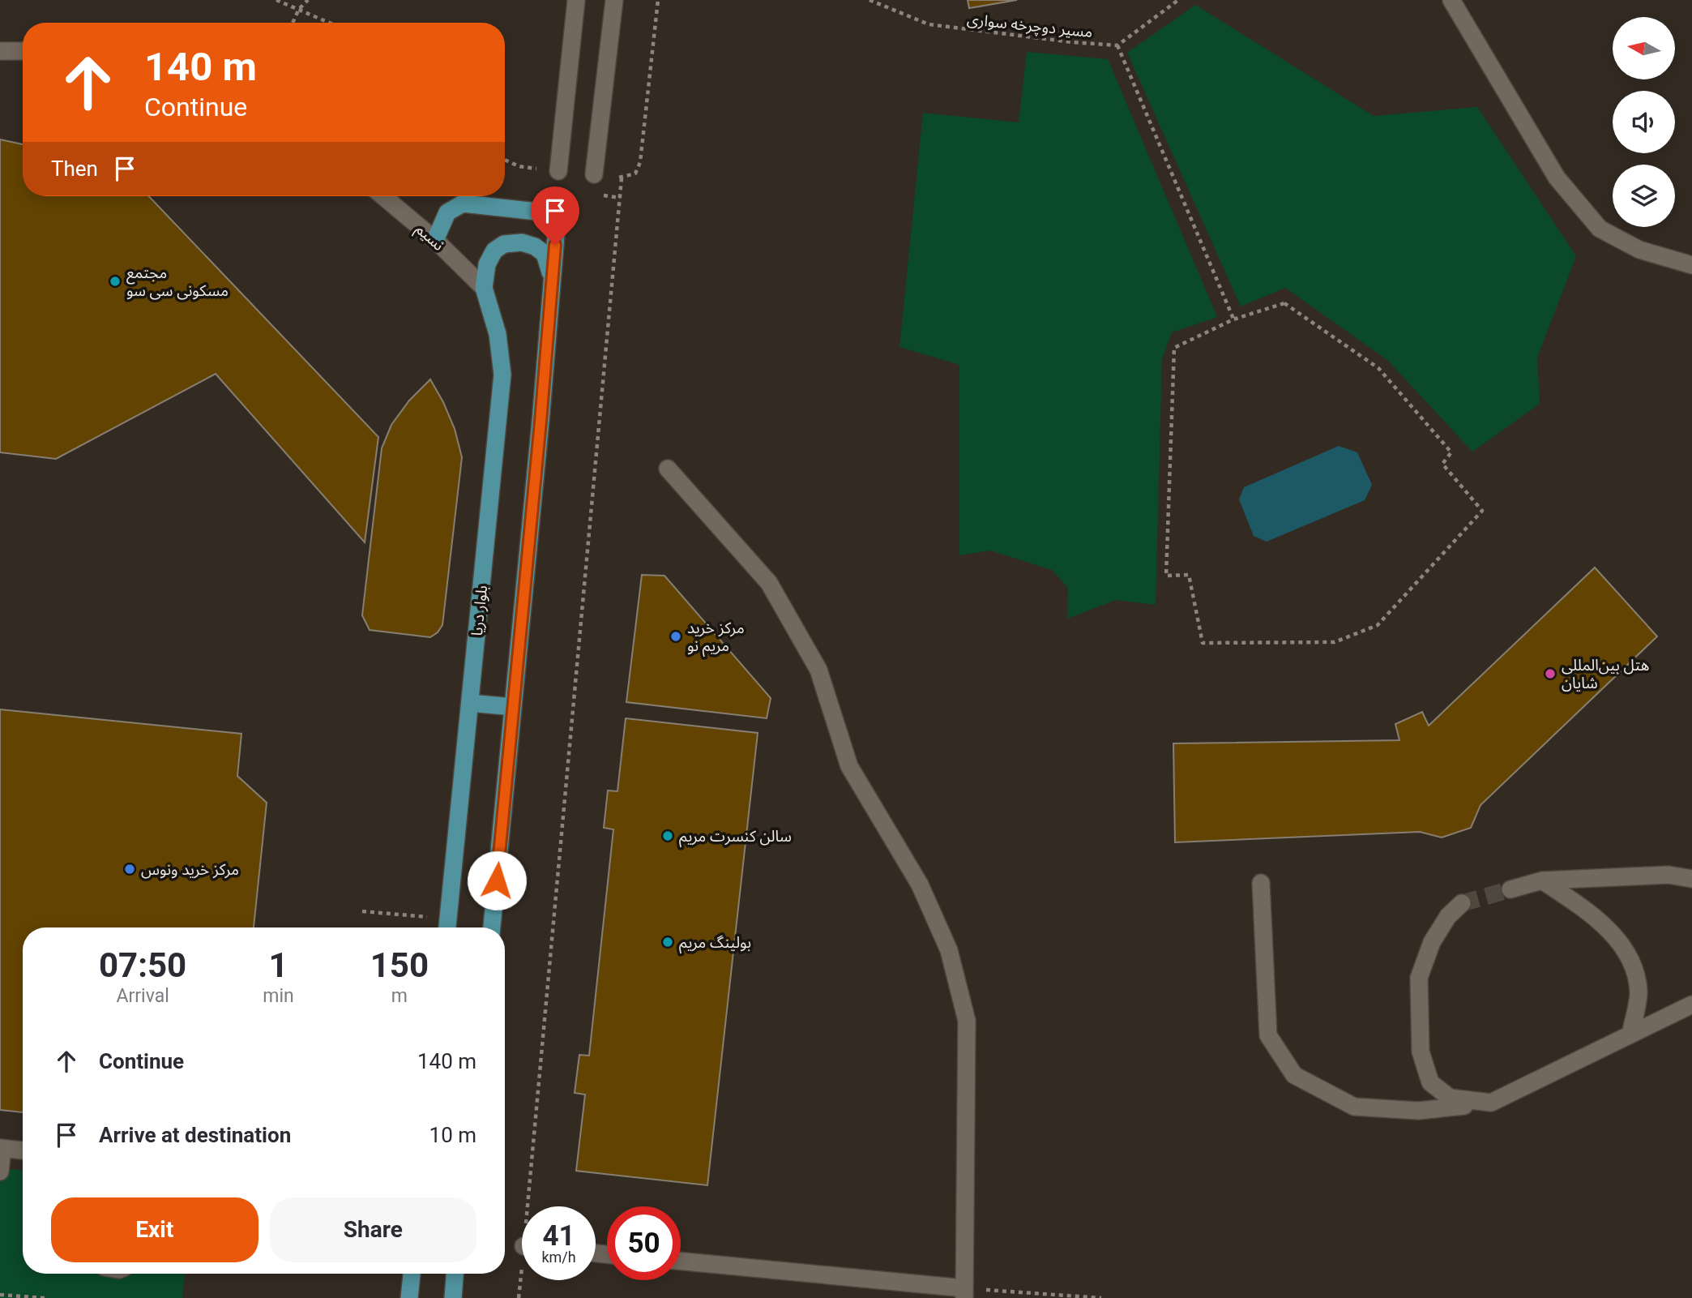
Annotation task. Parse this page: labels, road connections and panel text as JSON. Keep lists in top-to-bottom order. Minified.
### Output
{"streets":{"main road":["بلوار دریا"],"street":["نسیم"],"path":["مسیر دوچرخه سواری"]},"crossings":[["نسیم","بلوار دریا"]],"places":["مجتمع مسکونی سی سو","مرکز خرید مریم نو","هتل بین‌المللی شایان","سالن کنسرت مریم","مرکز خرید ونوس","بولینگ مریم"],"north":"left","page":{"turn":["140 m","Continue"],"then":"Then","eta":["07:50","Arrival","1","min","150","m"],"list":[{"name":"Continue","value":"140 m"},{"name":"Arrive at destination","value":"10 m"}],"buttons":["Exit","Share"],"speed":"41 km/h","limit":"50"}}
